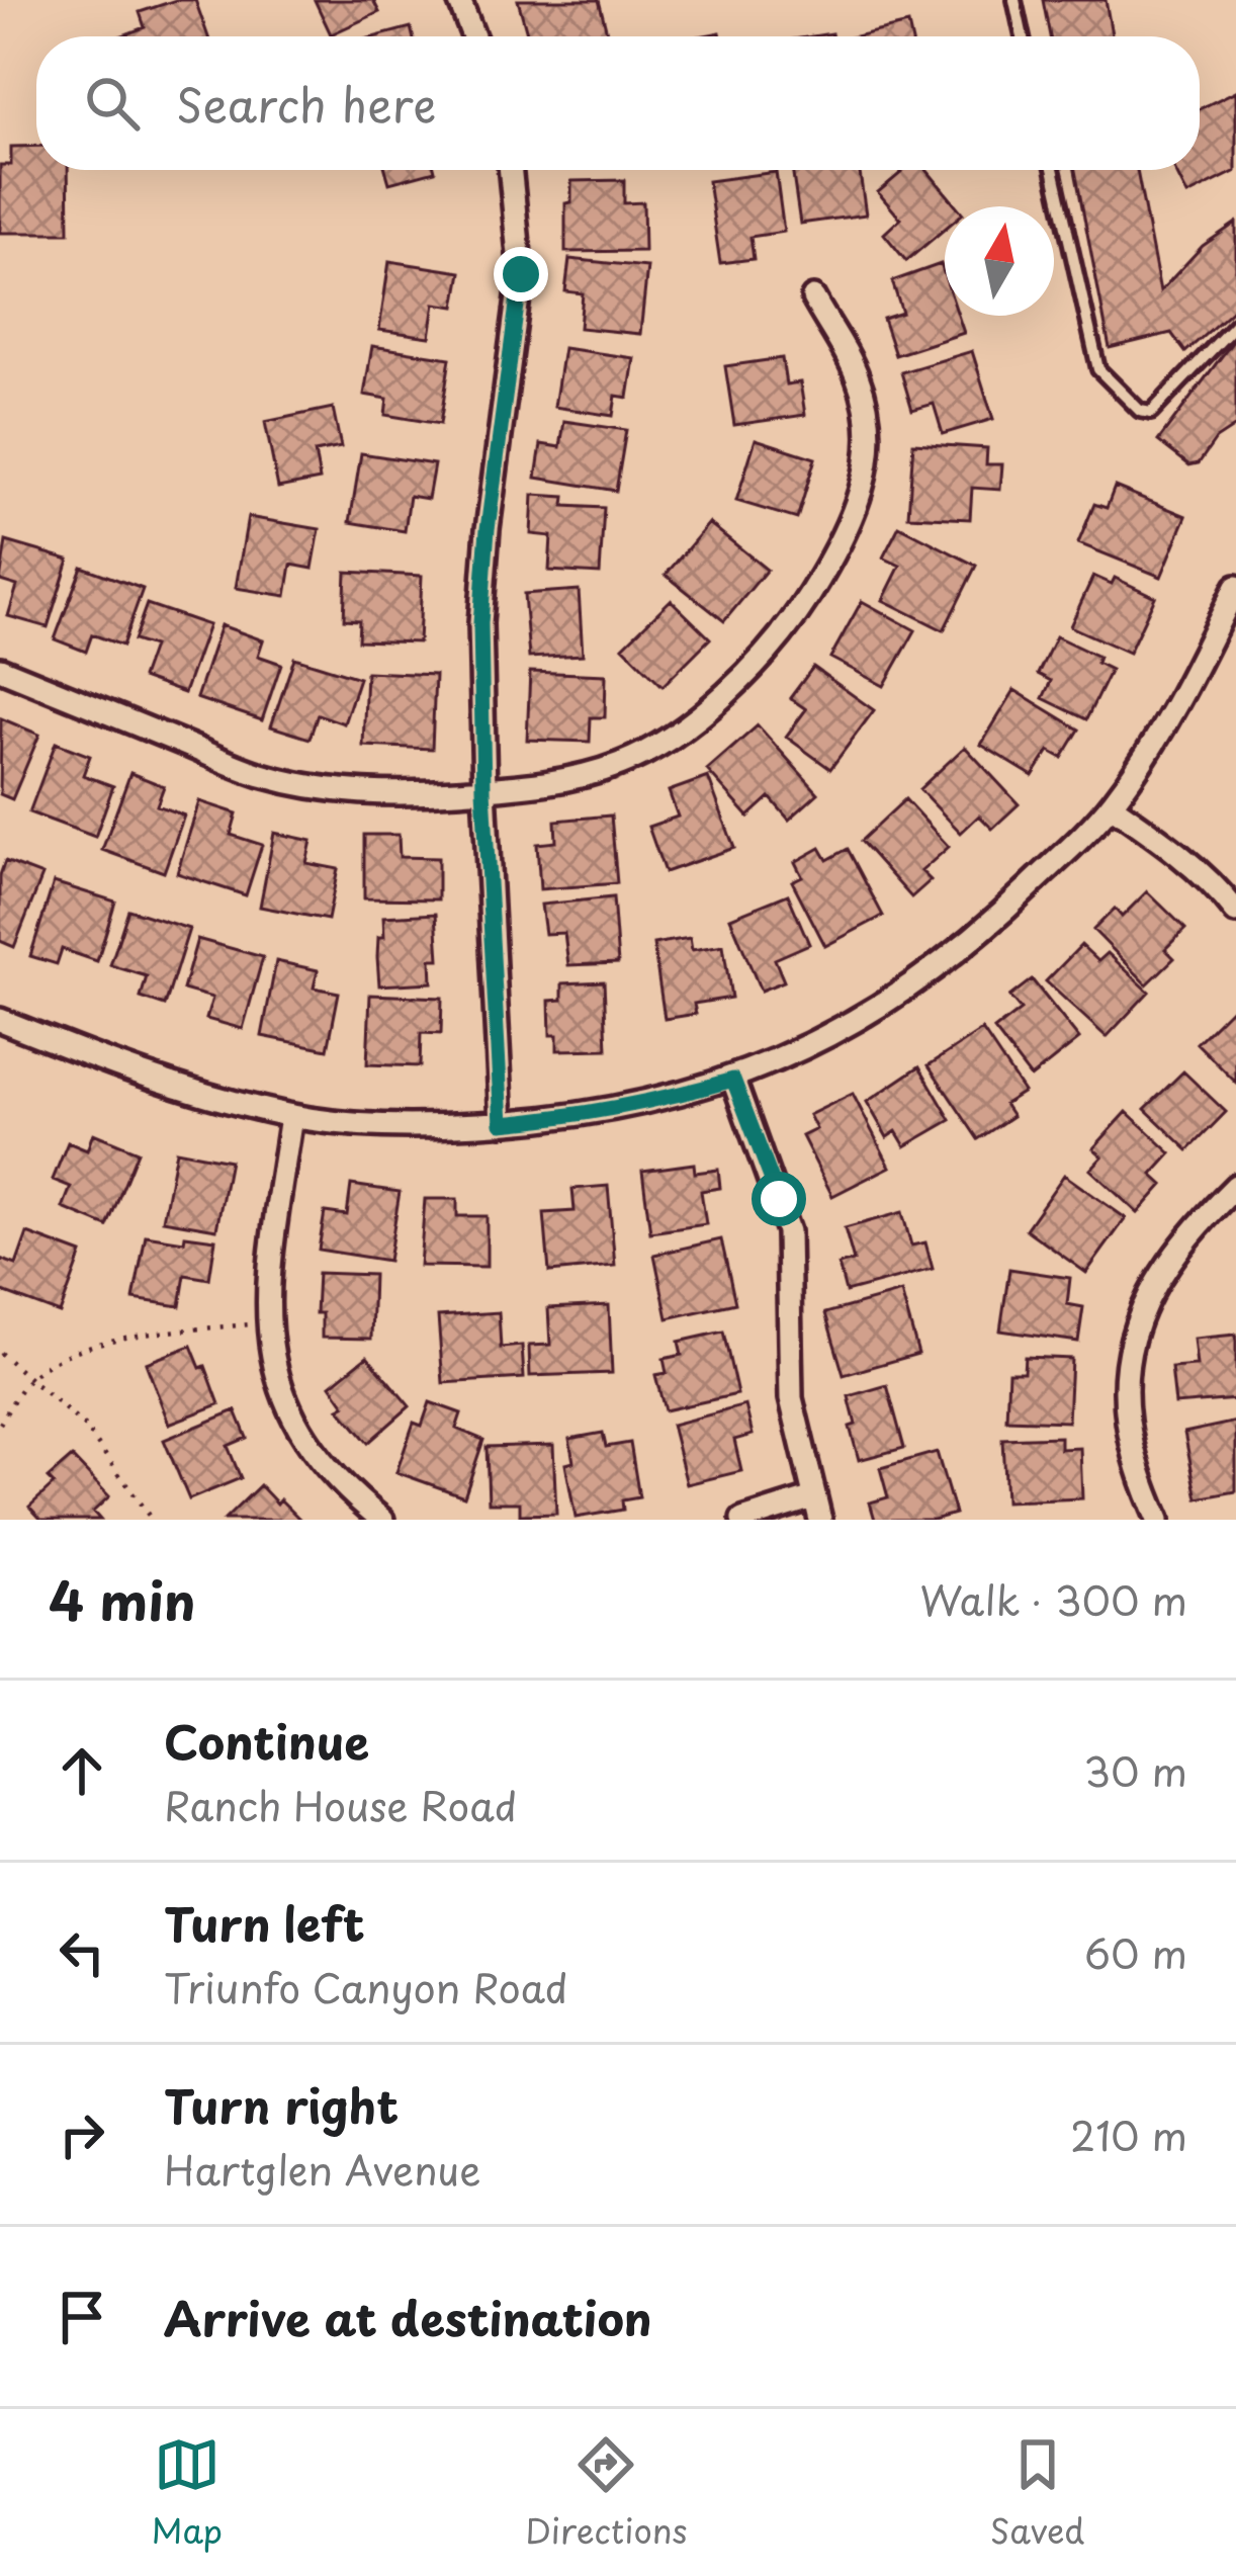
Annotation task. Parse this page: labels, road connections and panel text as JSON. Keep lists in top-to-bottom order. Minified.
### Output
{"north":"top","page":{"search":"Search here","heading":["4 min","Walk · 300 m"],"list":[["Continue","Ranch House Road","30 m"],["Turn left","Triunfo Canyon Road","60 m"],["Turn right","Hartglen Avenue","210 m"],"Arrive at destination"],"nav":["Map","Directions","Saved"]}}
